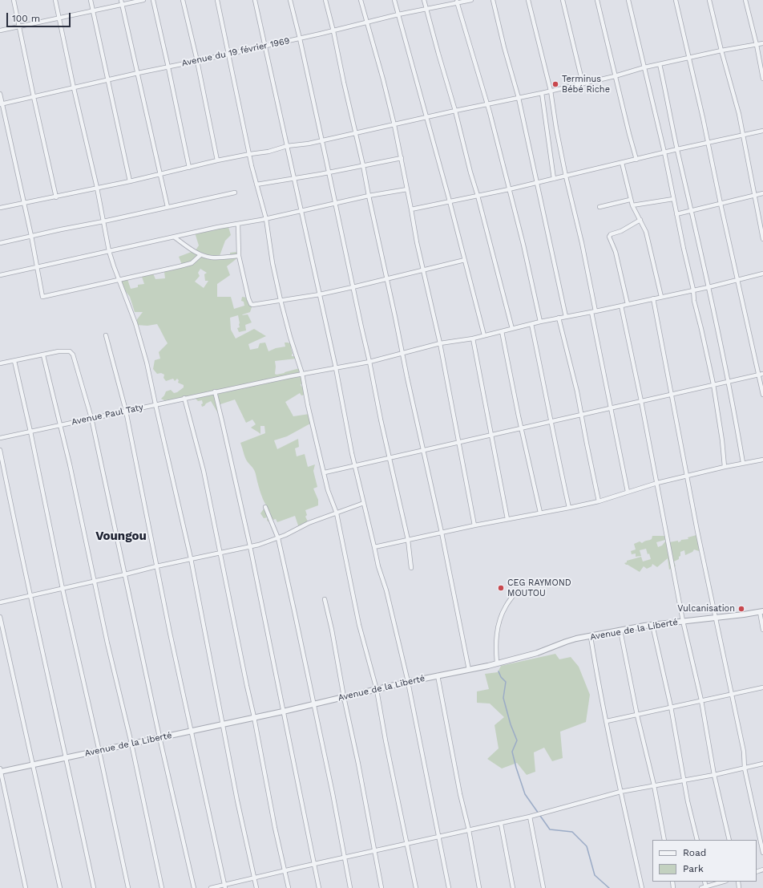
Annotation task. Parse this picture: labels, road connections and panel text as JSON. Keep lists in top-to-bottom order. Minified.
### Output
{"streets":{"street":["Avenue du 19 février 1969","Avenue Paul Taty","Avenue de la Liberté"]},"districts":["Voungou"],"places":["Terminus Bébé Riche","CEG RAYMOND MOUTOU","Vulcanisation"],"legend":["Road","Park"],"scale_bar":"100 m"}
